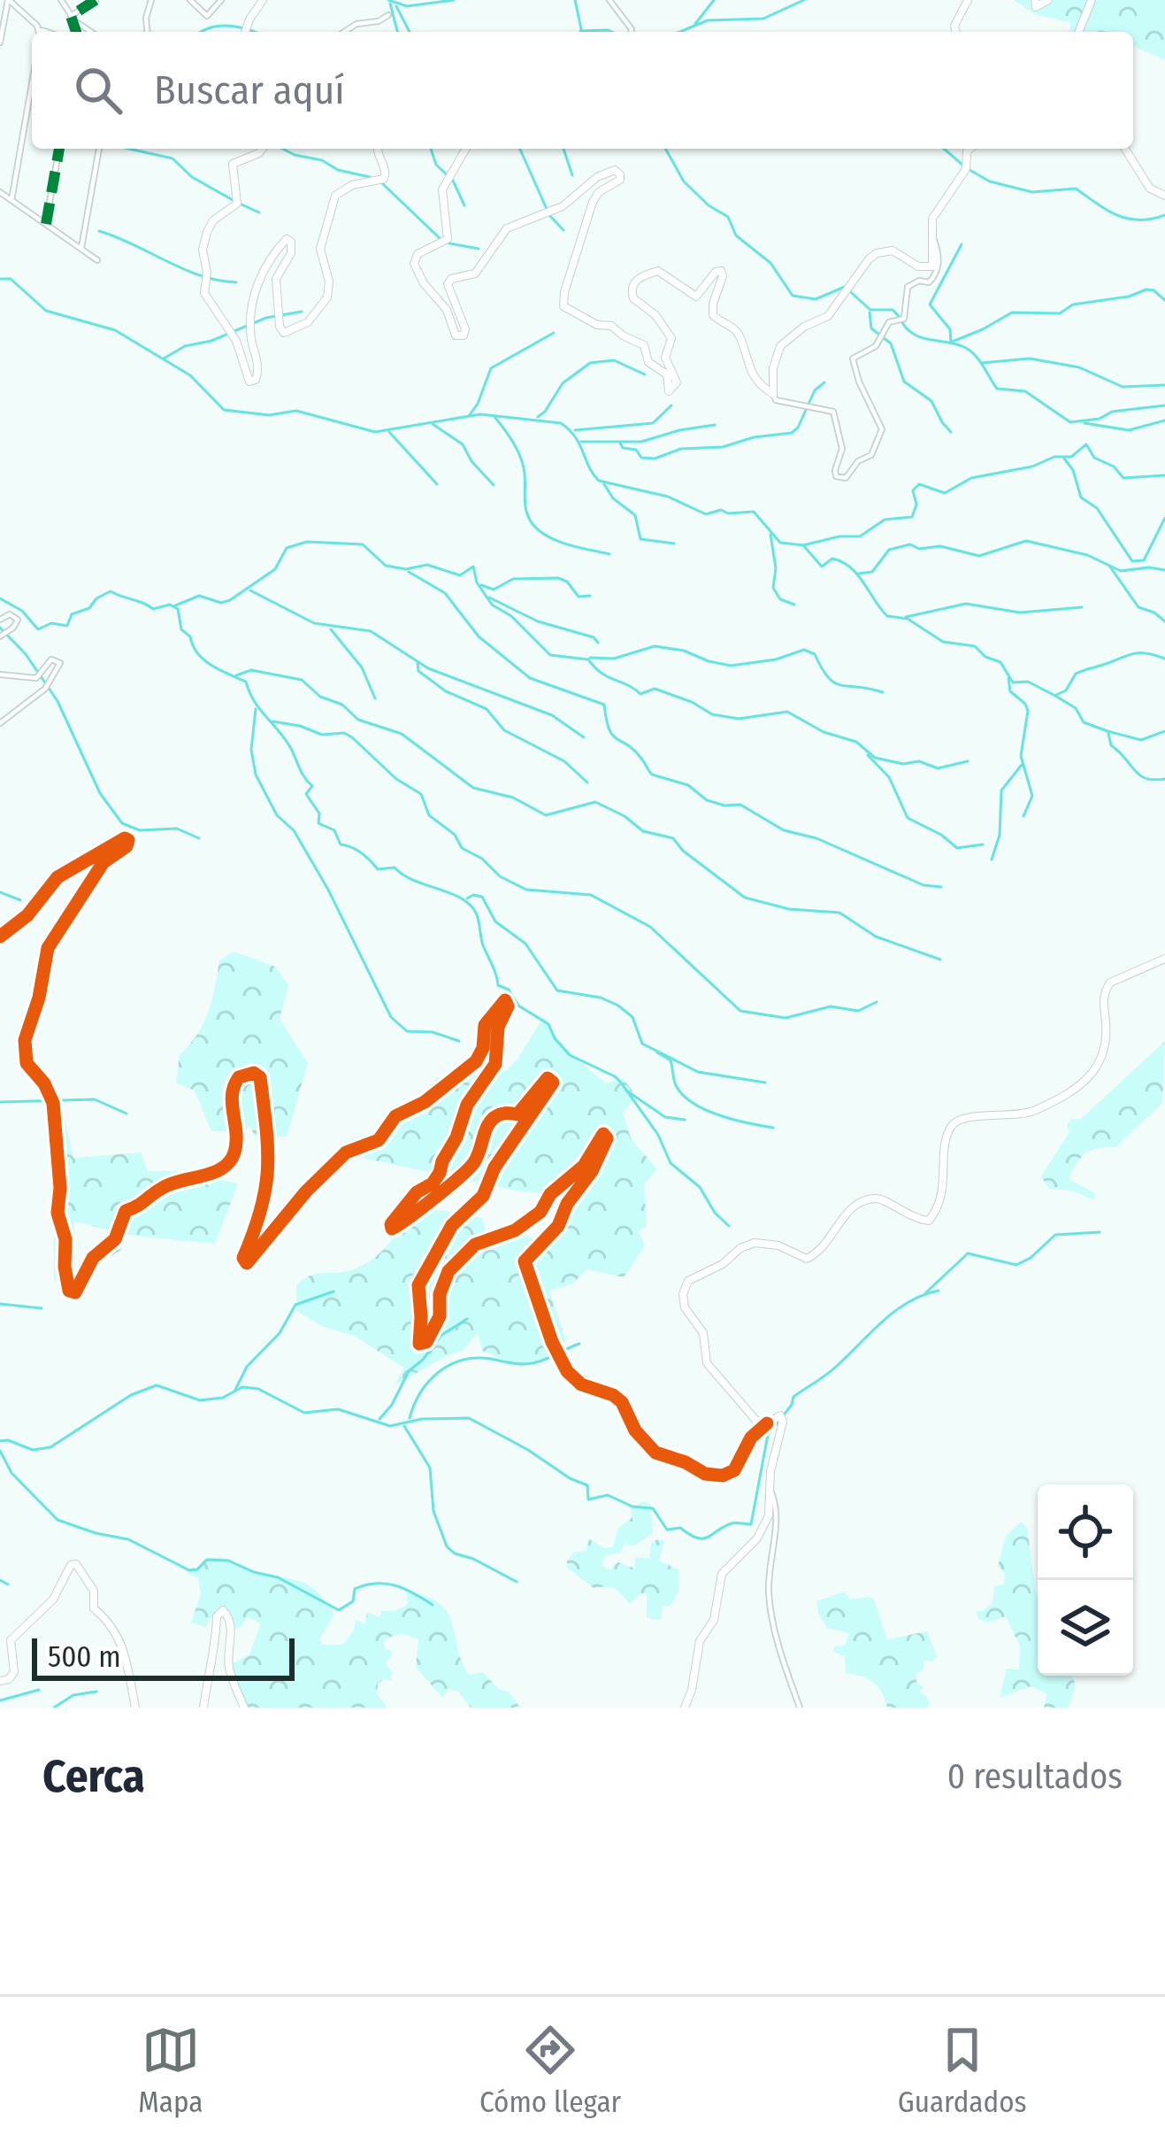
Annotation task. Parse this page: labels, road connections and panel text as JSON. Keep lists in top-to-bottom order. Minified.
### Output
{"scale_bar":"500 m","page":{"search":"Buscar aquí","scale":"500 m","heading":["Cerca","0 resultados"],"nav":["Mapa","Cómo llegar","Guardados"]}}
